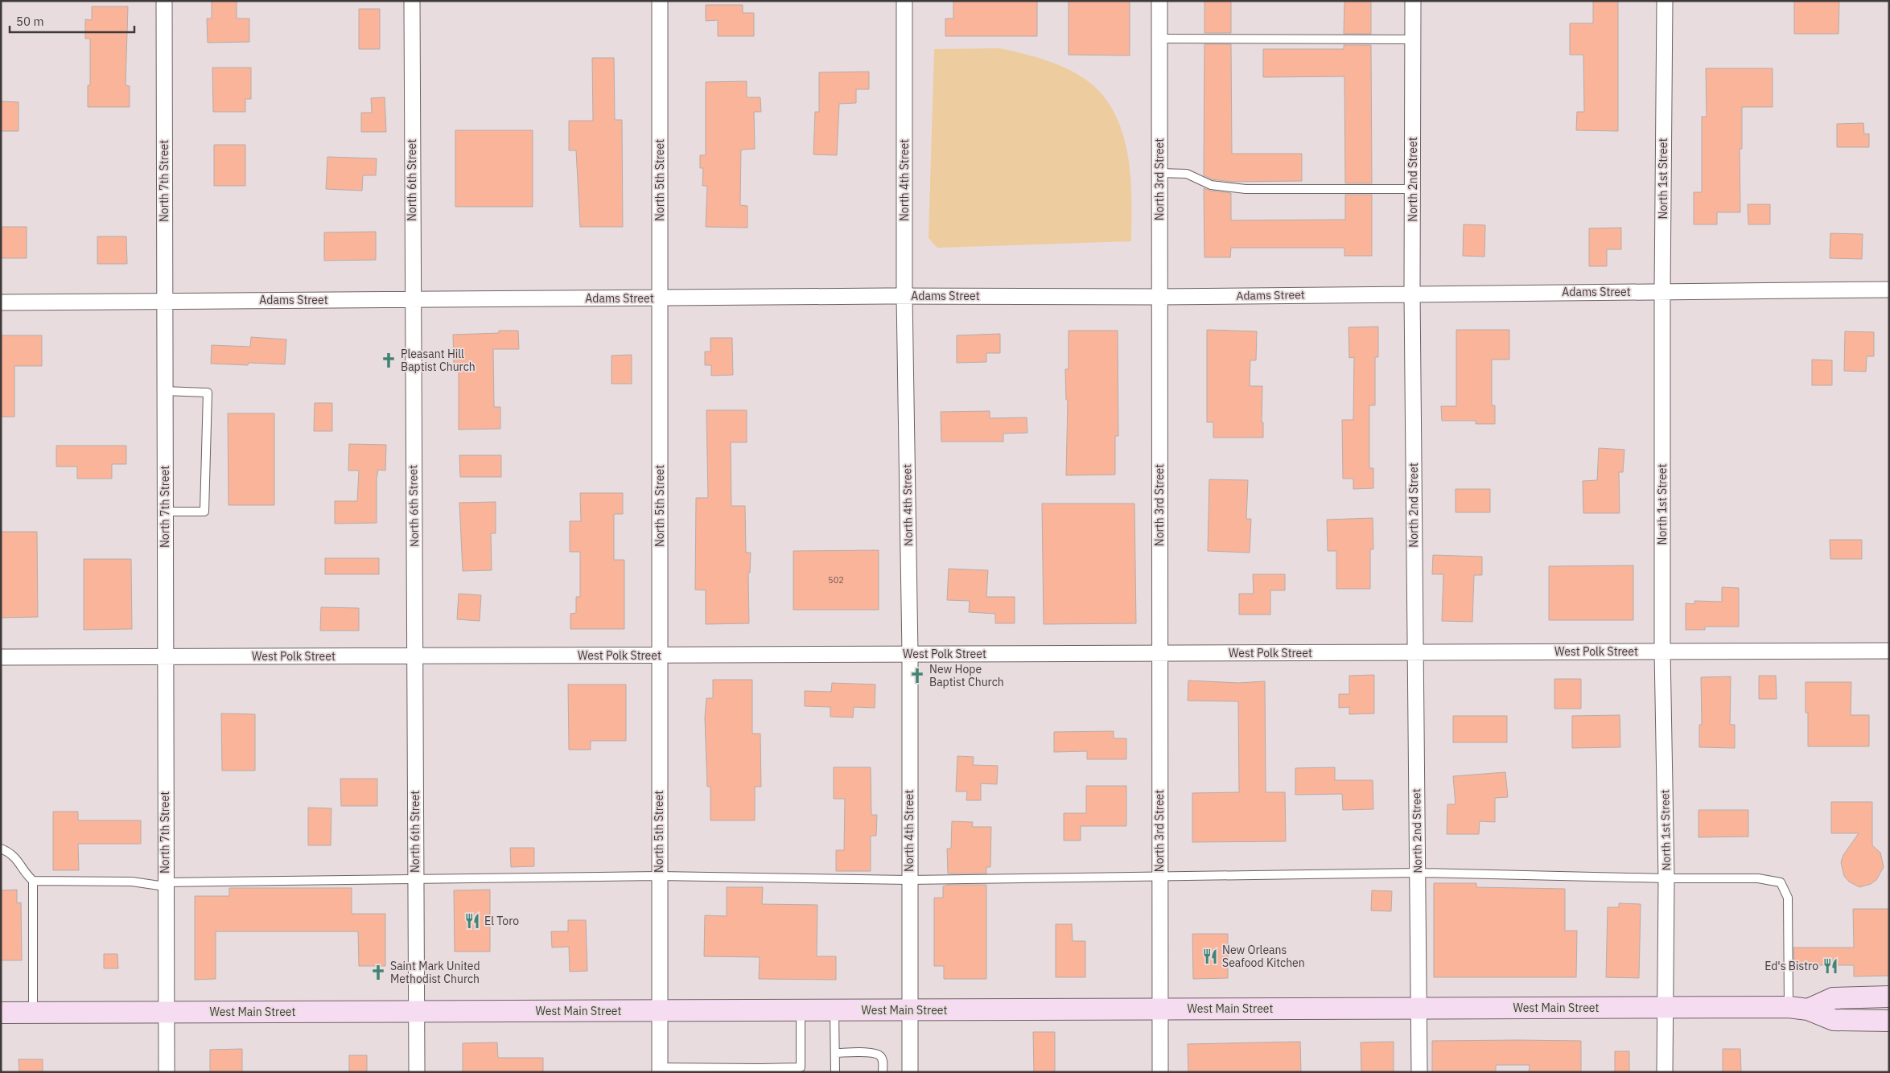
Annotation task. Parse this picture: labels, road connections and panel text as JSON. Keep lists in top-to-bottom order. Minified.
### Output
{"streets":{"main road":["West Main Street"],"street":["North 1st Street","North 3rd Street","North 2nd Street","North 6th Street","North 5th Street","North 4th Street","North 7th Street","Adams Street","West Polk Street"]},"crossings":[["North 1st Street","Adams Street"],["North 1st Street","West Polk Street"],["North 1st Street","West Main Street"],["North 3rd Street","Adams Street"],["North 3rd Street","West Polk Street"],["North 3rd Street","West Main Street"],["North 2nd Street","Adams Street"],["North 2nd Street","West Polk Street"],["North 2nd Street","West Main Street"],["North 6th Street","Adams Street"],["North 6th Street","West Polk Street"],["North 6th Street","West Main Street"],["North 5th Street","Adams Street"],["North 5th Street","West Polk Street"],["North 5th Street","West Main Street"],["North 4th Street","Adams Street"],["North 4th Street","West Polk Street"],["North 4th Street","West Main Street"],["North 7th Street","Adams Street"],["North 7th Street","West Polk Street"],["North 7th Street","West Main Street"]],"places":{"church":["Pleasant Hill Baptist Church","New Hope Baptist Church","Saint Mark United Methodist Church"],"restaurant":["El Toro","New Orleans Seafood Kitchen","Ed's Bistro"]},"house_numbers":["502"],"scale_bar":"50 m"}
